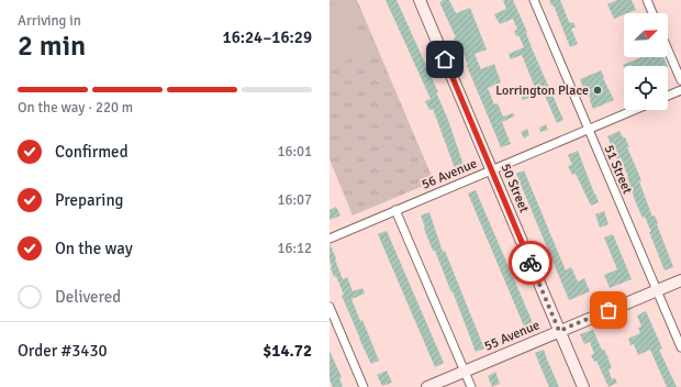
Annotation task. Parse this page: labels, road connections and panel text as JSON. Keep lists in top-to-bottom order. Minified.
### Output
{"streets":{"street":["51 Street","56 Avenue","50 Street","55 Avenue"]},"crossings":[["51 Street","56 Avenue"],["51 Street","55 Avenue"],["56 Avenue","50 Street"],["50 Street","55 Avenue"]],"places":["Lorrington Place"],"north":"top right","page":{"heading":["2 min","Arriving in","16:24–16:29"],"panel":["Order #3430","$14.72"],"bar":"On the way · 220 m","list":[["Confirmed","16:01"],["Preparing","16:07"],["On the way","16:12"],"Delivered"]}}
